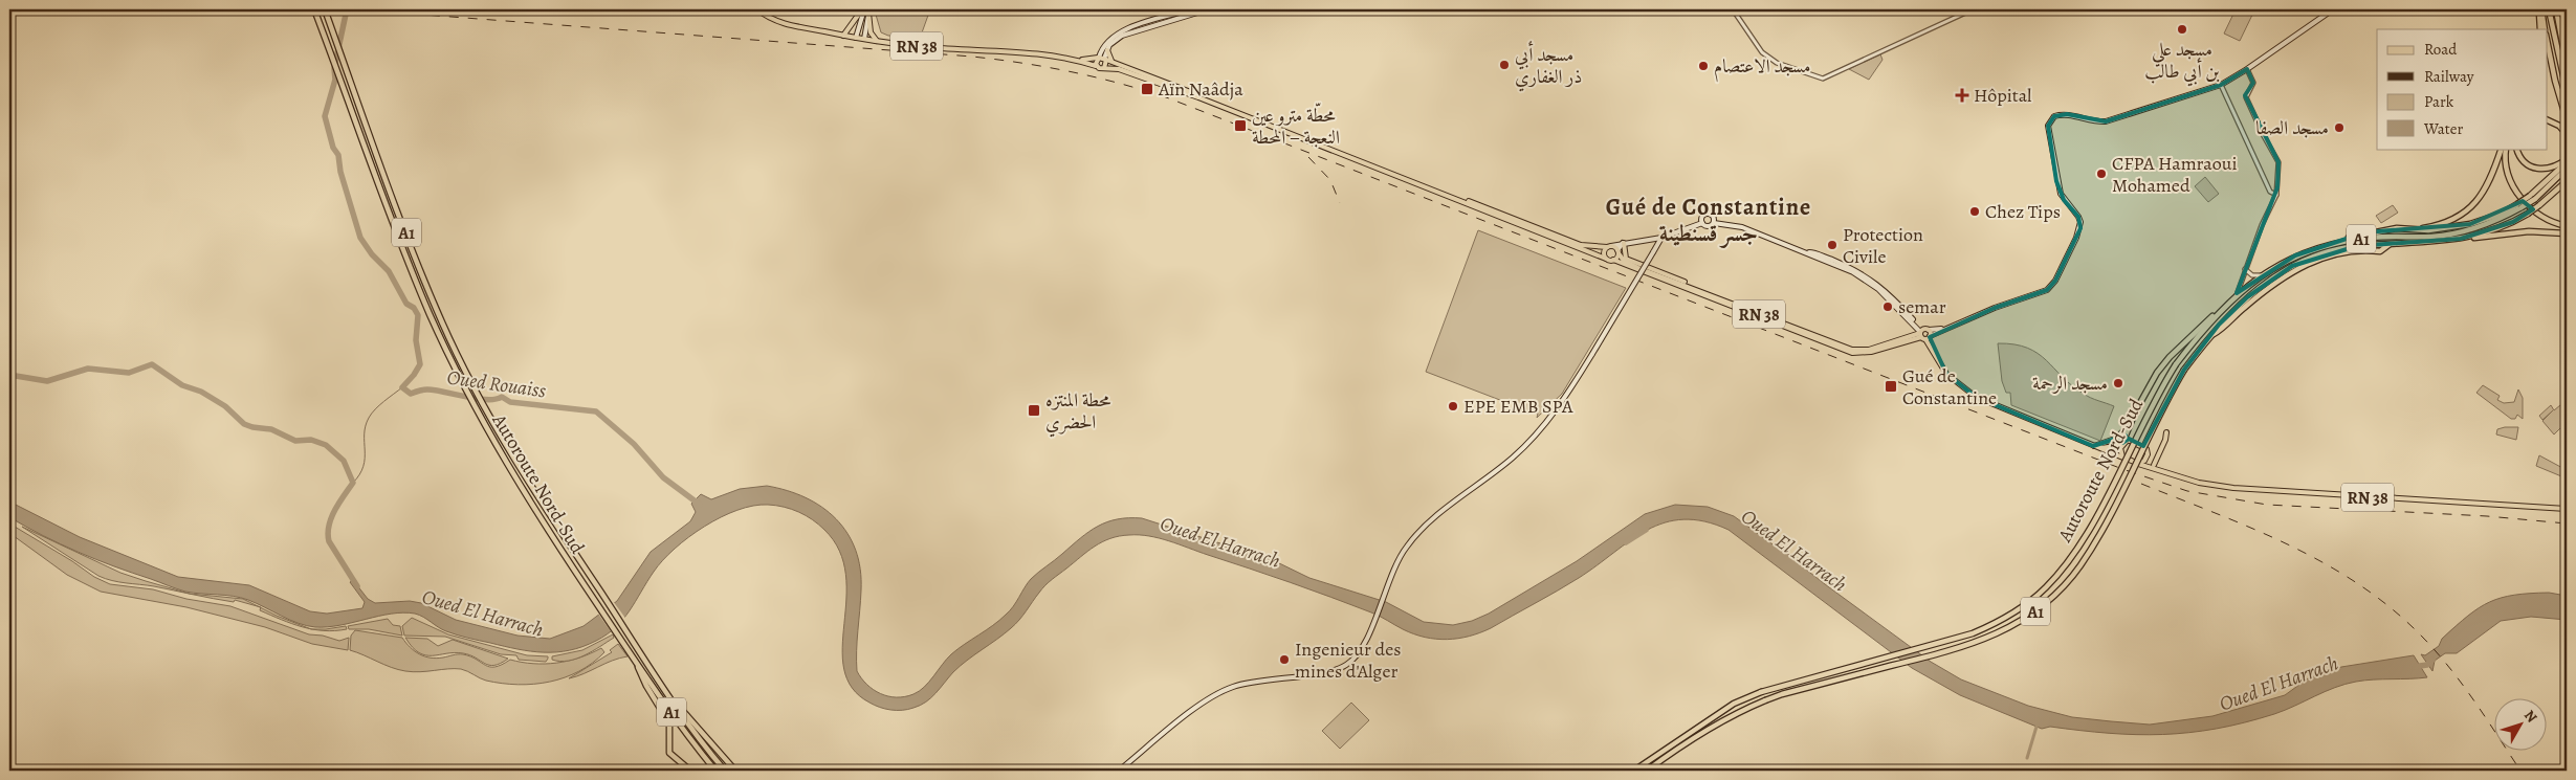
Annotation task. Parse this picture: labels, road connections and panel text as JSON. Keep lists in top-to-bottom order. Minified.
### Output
{"streets":{"highway":["A1","Autoroute Nord-Sud"],"main road":["RN 38"]},"districts":["Gué de Constantine جسر قسنطينة"],"water":["Oued Rouaiss","Oued El Harrach"],"places":{"other":["مسجد علي بن أبي طالب","مسجد أبي ذر الغفاري","مسجد الاعتصام","مسجد الصفا","CFPA Hamraoui Mohamed","Chez Tips","Protection Civile","semar","مسجد الرحمة","EPE EMB SPA","Ingenieur des mines d'Alger"],"transit":["Aïn Naâdja","محطّة مترو عين النعجة – المحطة","Gué de Constantine","محطة المنتزه الحضري"],"health":["Hôpital"]},"legend":["Road","Railway","Park","Water"],"north":"top right"}
